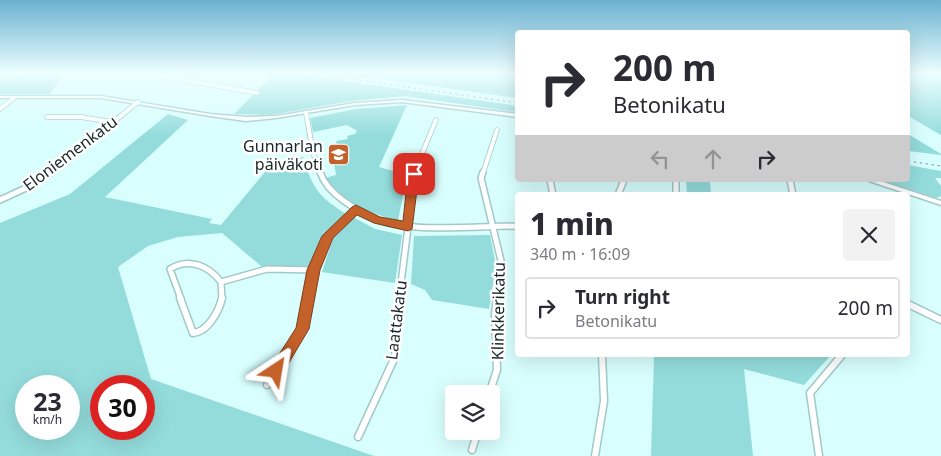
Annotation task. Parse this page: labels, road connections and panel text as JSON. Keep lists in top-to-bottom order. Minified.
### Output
{"streets":{"street":["Eloniemenkatu","Klinkkerikatu","Laattakatu"]},"places":{"school or university":["Gunnarlan päiväkoti"]},"page":{"turn":["200 m","Betonikatu"],"heading":["1 min","340 m · 16:09"],"list":[{"name":"Turn right","note":"Betonikatu","value":"200 m"}],"speed":"23 km/h","limit":"30"}}
